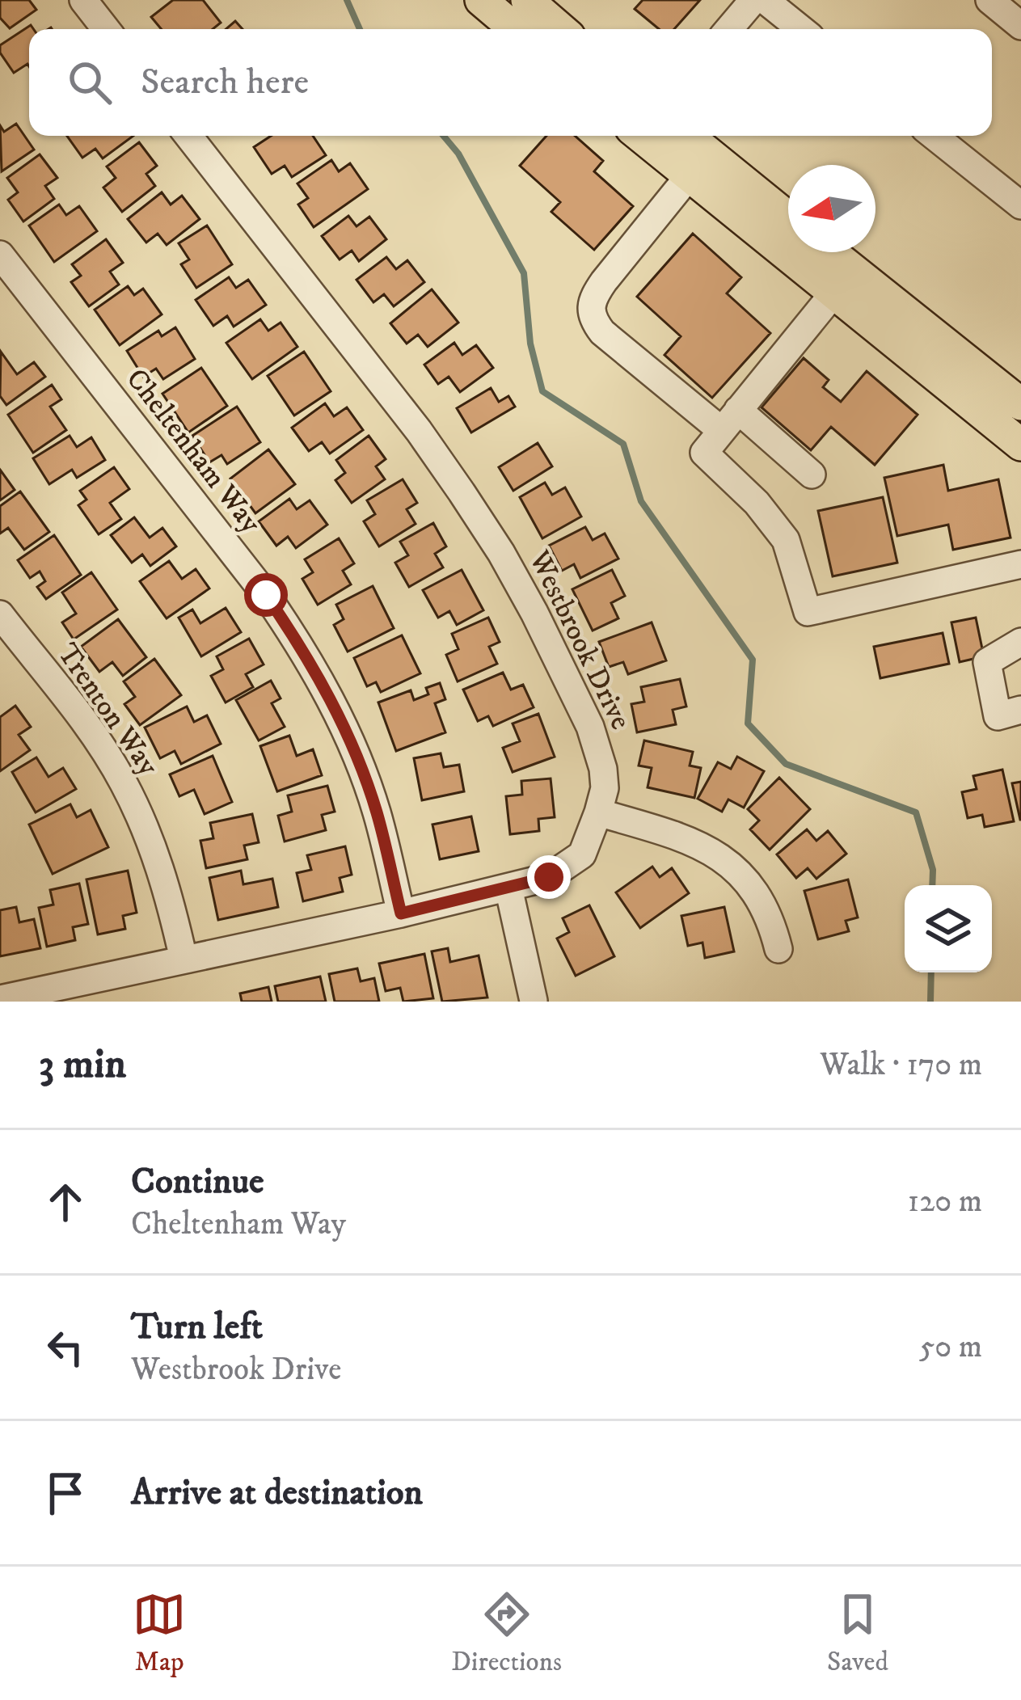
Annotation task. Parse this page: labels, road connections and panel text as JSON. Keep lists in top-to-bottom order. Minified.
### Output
{"streets":{"street":["Cheltenham Way","Westbrook Drive","Trenton Way"]},"crossings":[["Cheltenham Way","Westbrook Drive"],["Westbrook Drive","Trenton Way"]],"north":"left","page":{"search":"Search here","heading":["3 min","Walk · 170 m"],"list":[["Continue","Cheltenham Way","120 m"],["Turn left","Westbrook Drive","50 m"],"Arrive at destination"],"nav":["Map","Directions","Saved"]}}
